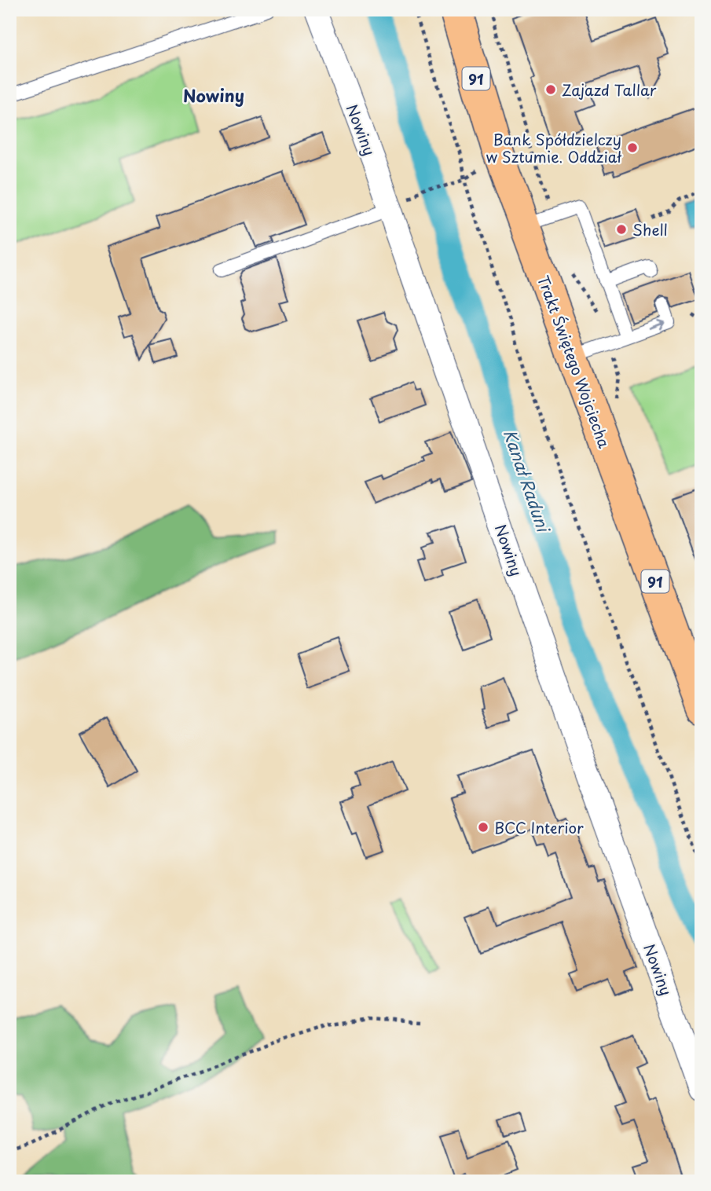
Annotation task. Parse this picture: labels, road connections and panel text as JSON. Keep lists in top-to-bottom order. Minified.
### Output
{"streets":{"main road":["91","Trakt Świętego Wojciecha"],"street":["Nowiny"]},"districts":["Nowiny"],"water":["Kanał Raduni"],"places":["Zajazd Tallar","Bank Spółdzielczy w Sztumie. Oddział","Shell","BCC Interior"]}
